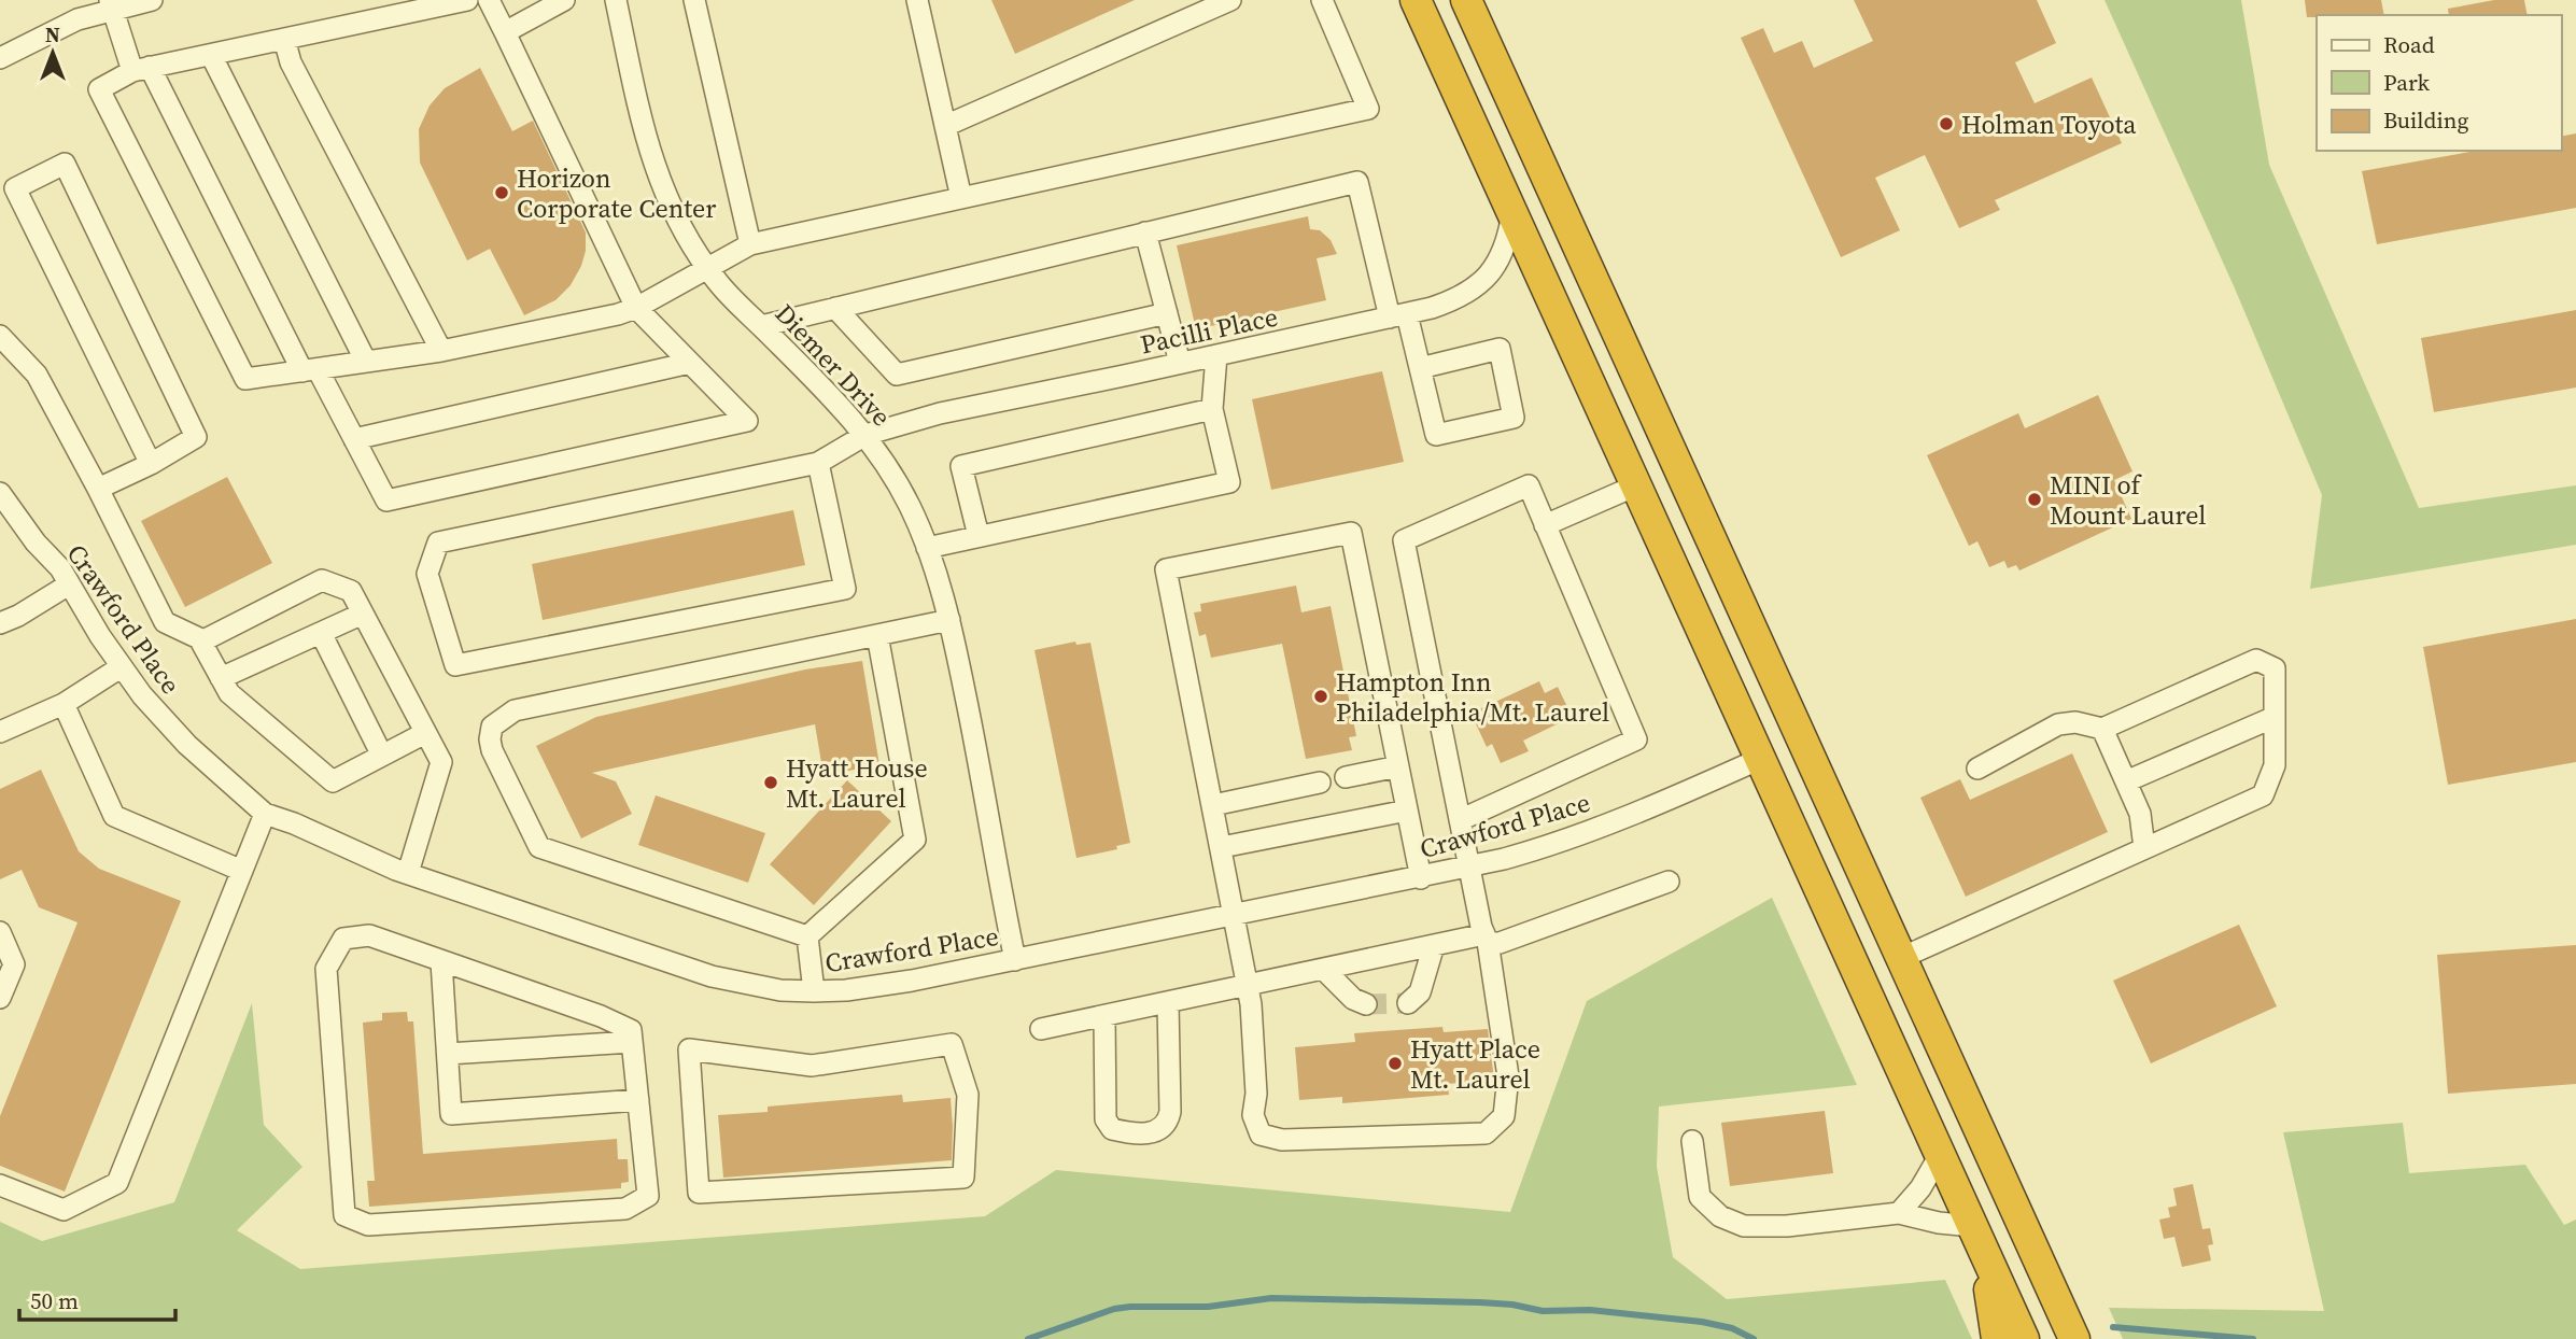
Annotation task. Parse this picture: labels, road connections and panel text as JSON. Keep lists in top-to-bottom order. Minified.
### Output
{"streets":{"street":["Pacilli Place","Diemer Drive","Crawford Place"]},"crossings":[["Pacilli Place","Diemer Drive"],["Diemer Drive","Crawford Place"]],"places":["Holman Toyota","Horizon Corporate Center","MINI of Mount Laurel","Hampton Inn Philadelphia/Mt. Laurel","Hyatt House Mt. Laurel","Hyatt Place Mt. Laurel"],"legend":["Road","Park","Building"],"scale_bar":"50 m","north":"top"}
